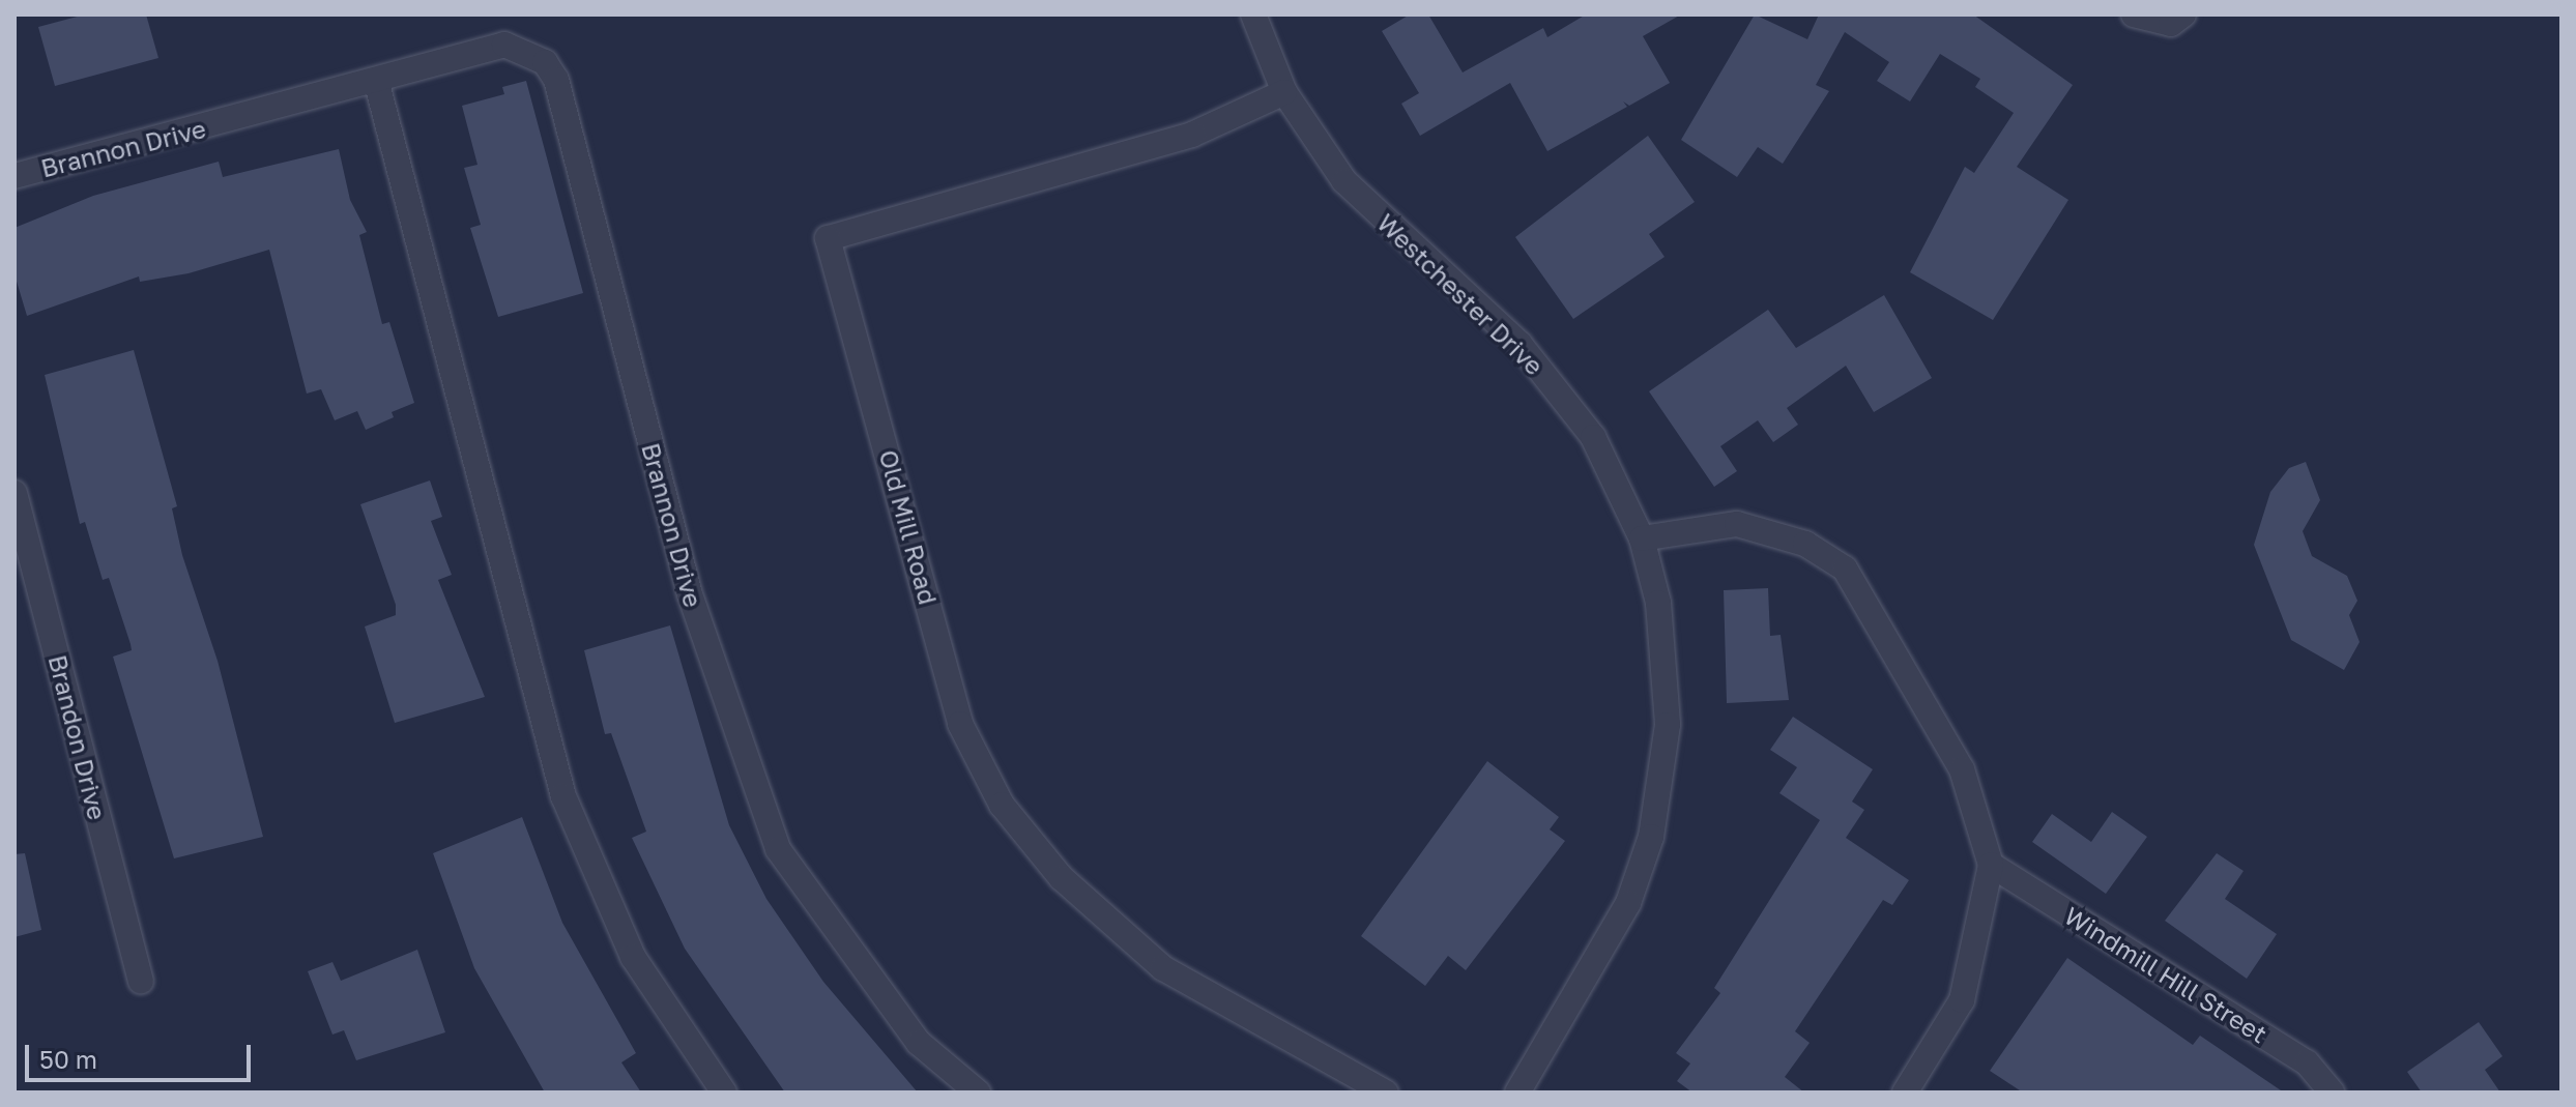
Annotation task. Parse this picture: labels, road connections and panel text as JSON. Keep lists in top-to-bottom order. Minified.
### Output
{"streets":{"street":["Brannon Drive","Westchester Drive","Old Mill Road","Brandon Drive","Windmill Hill Street"]},"crossings":[["Westchester Drive","Old Mill Road"]],"scale_bar":"50 m"}
